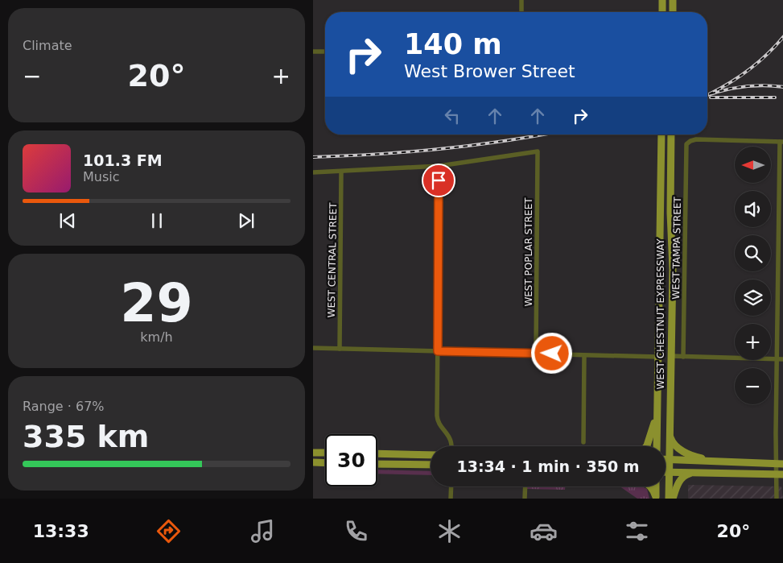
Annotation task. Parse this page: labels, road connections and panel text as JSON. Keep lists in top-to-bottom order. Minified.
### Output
{"streets":{"main road":["WEST CHESTNUT EXPRESSWAY"],"street":["WEST TAMPA STREET","WEST POPLAR STREET","WEST CENTRAL STREET"]},"north":"left","page":{"tile":["Climate",["29","km/h"],["Range · 67%","335 km"]],"turn":["140 m","West Brower Street"],"heat":["−","20°","+"],"song":["101.3 FM","Music"],"map_buttons":["+","−"],"limit":"30","trip":"13:34 · 1 min · 350 m","tabs":["13:33","20°"]}}
